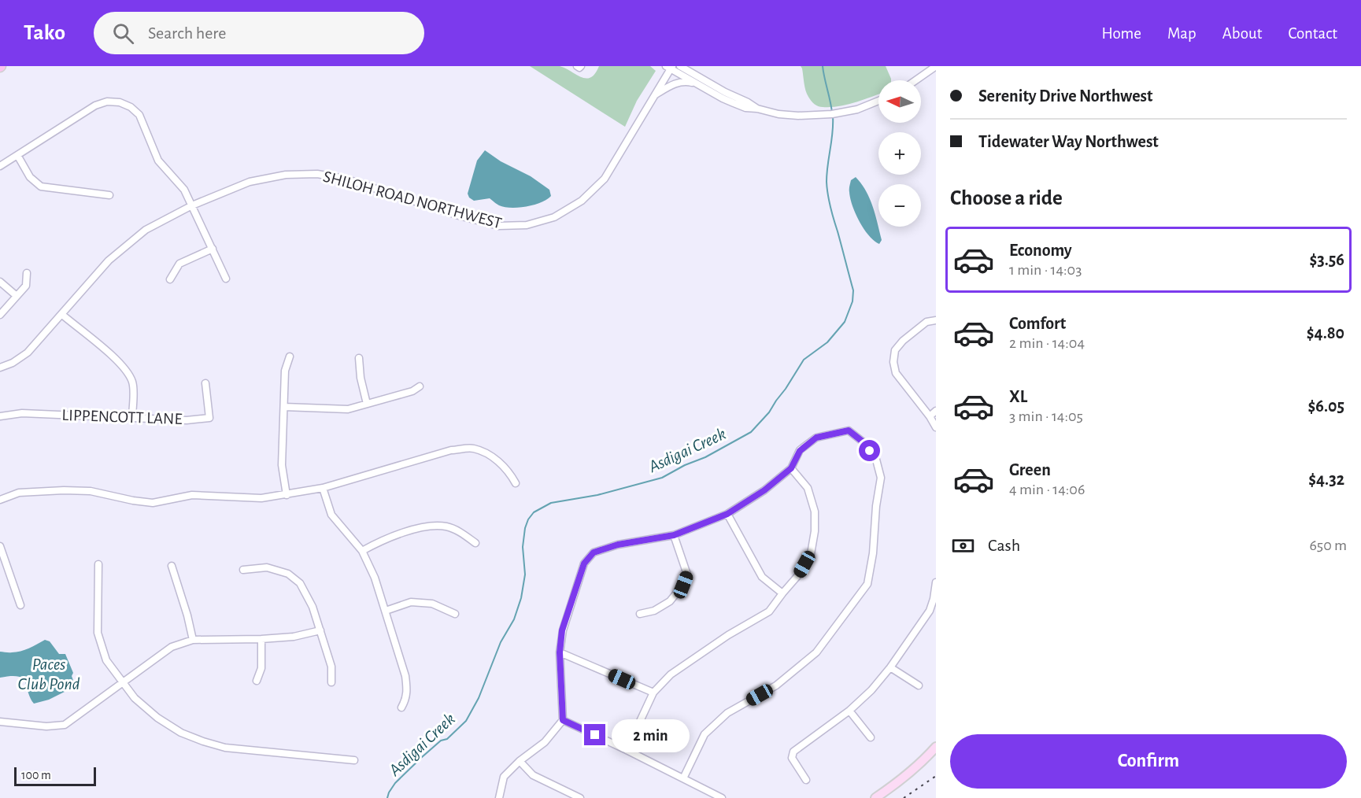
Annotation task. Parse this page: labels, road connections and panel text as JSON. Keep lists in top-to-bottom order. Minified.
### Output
{"streets":{"street":["SHILOH ROAD NORTHWEST","LIPPENCOTT LANE"]},"water":["Asdigai Creek","Paces Club Pond"],"scale_bar":"100 m","north":"left","page":{"header":"Tako","search":"Search here","nav":["Home","Map","About","Contact"],"banner":["Serenity Drive Northwest","Tidewater Way Northwest"],"map_buttons":["+","−"],"heading":"Choose a ride","list":[{"name":"Economy","note":"1 min · 14:03","value":"$3.56"},{"name":"Comfort","note":"2 min · 14:04","value":"$4.80"},{"name":"XL","note":"3 min · 14:05","value":"$6.05"},{"name":"Green","note":"4 min · 14:06","value":"$4.32"}],"pay":["Cash","650 m"],"bubble":"2 min","buttons":"Confirm","scale":"100 m"}}
